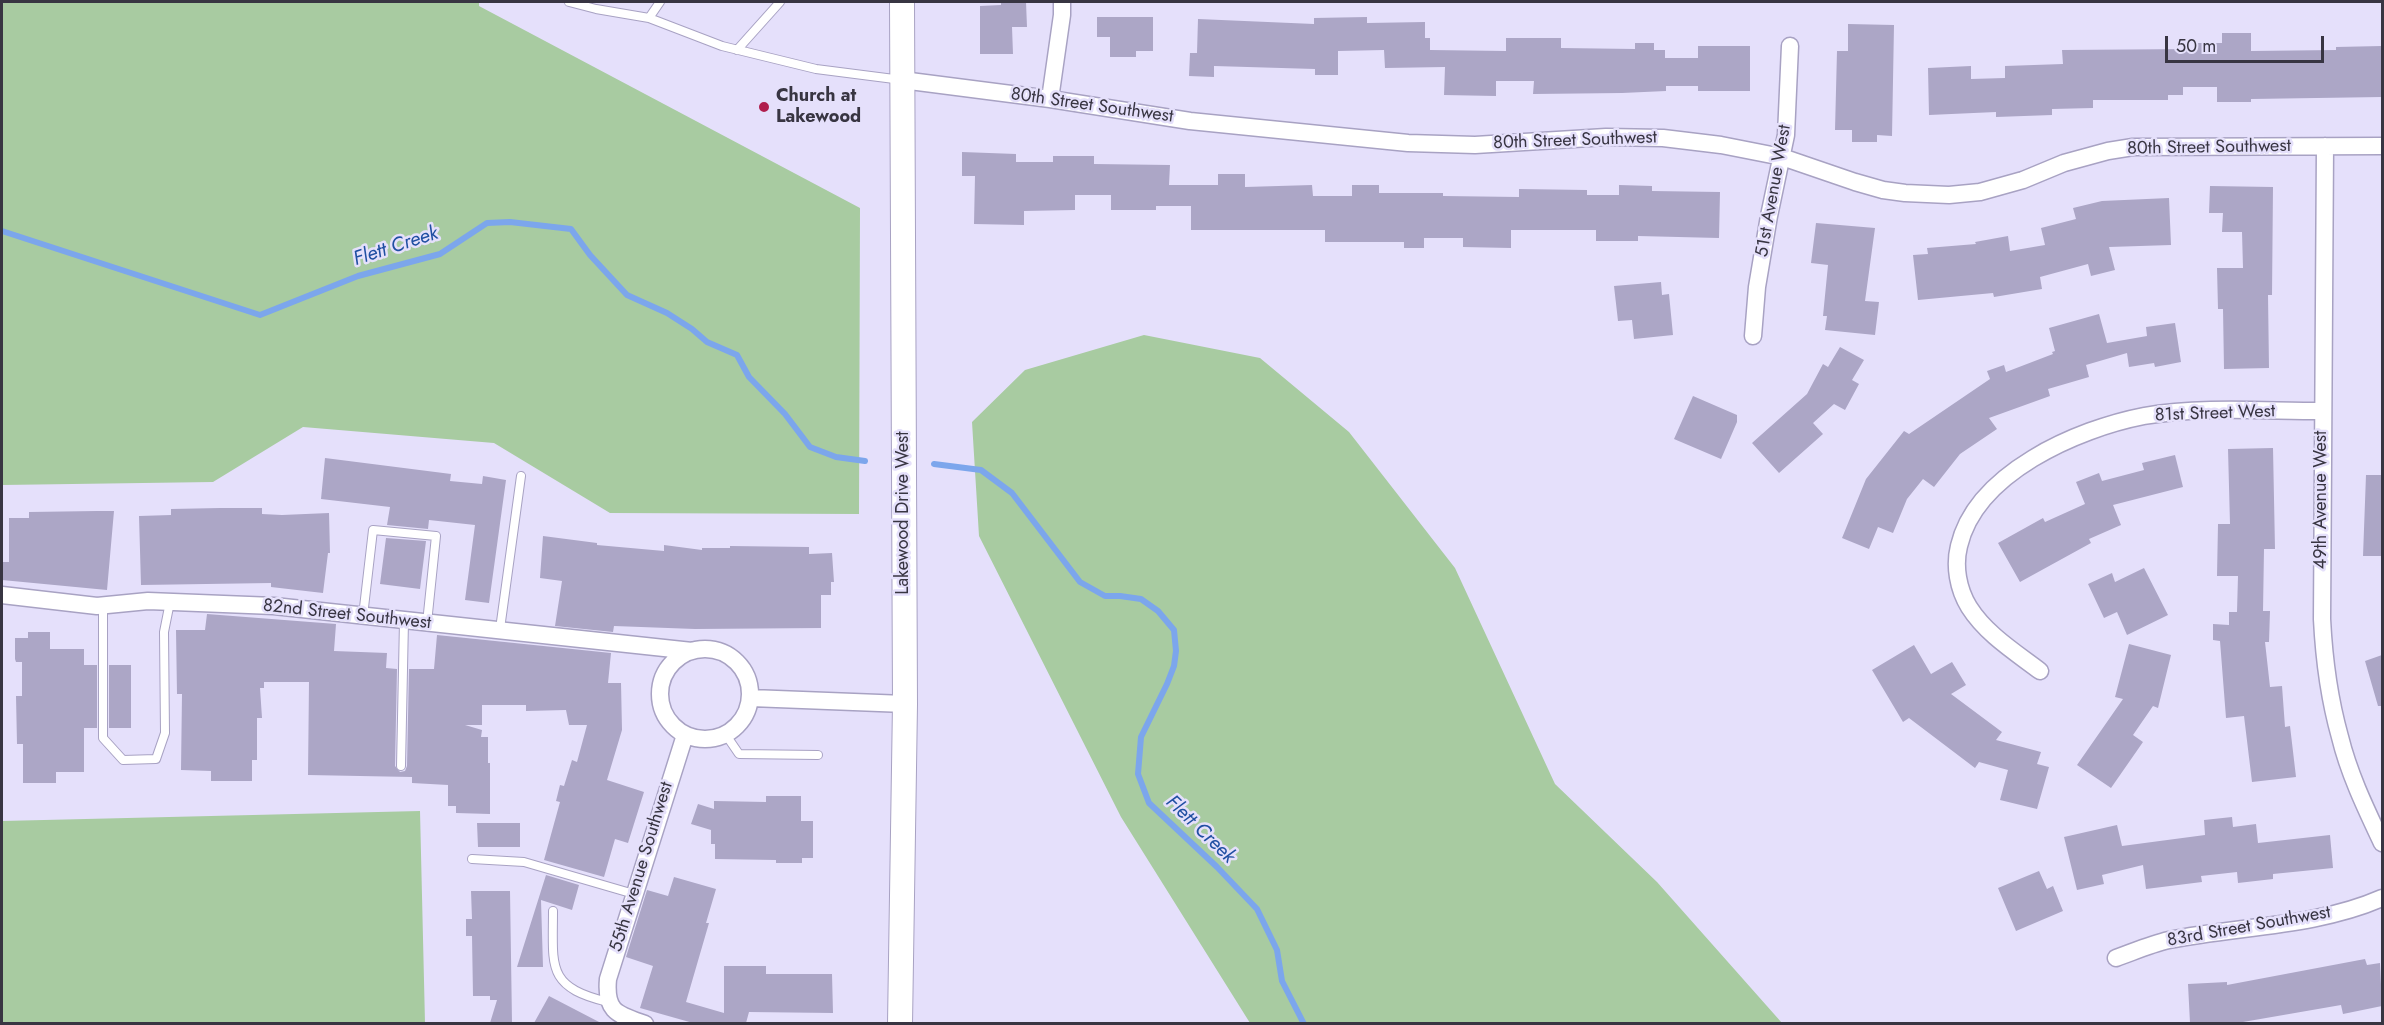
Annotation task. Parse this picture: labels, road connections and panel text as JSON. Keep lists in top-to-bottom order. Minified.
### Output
{"streets":{"main road":["Lakewood Drive West"],"street":["80th Street Southwest","51st Avenue West","81st Street West","49th Avenue West","82nd Street Southwest","55th Avenue Southwest","83rd Street Southwest"]},"crossings":[["80th Street Southwest","51st Avenue West"],["80th Street Southwest","49th Avenue West"],["80th Street Southwest","Lakewood Drive West"],["81st Street West","49th Avenue West"],["82nd Street Southwest","55th Avenue Southwest"]],"water":["Flett Creek"],"places":["Church at Lakewood"],"scale_bar":"50 m"}
